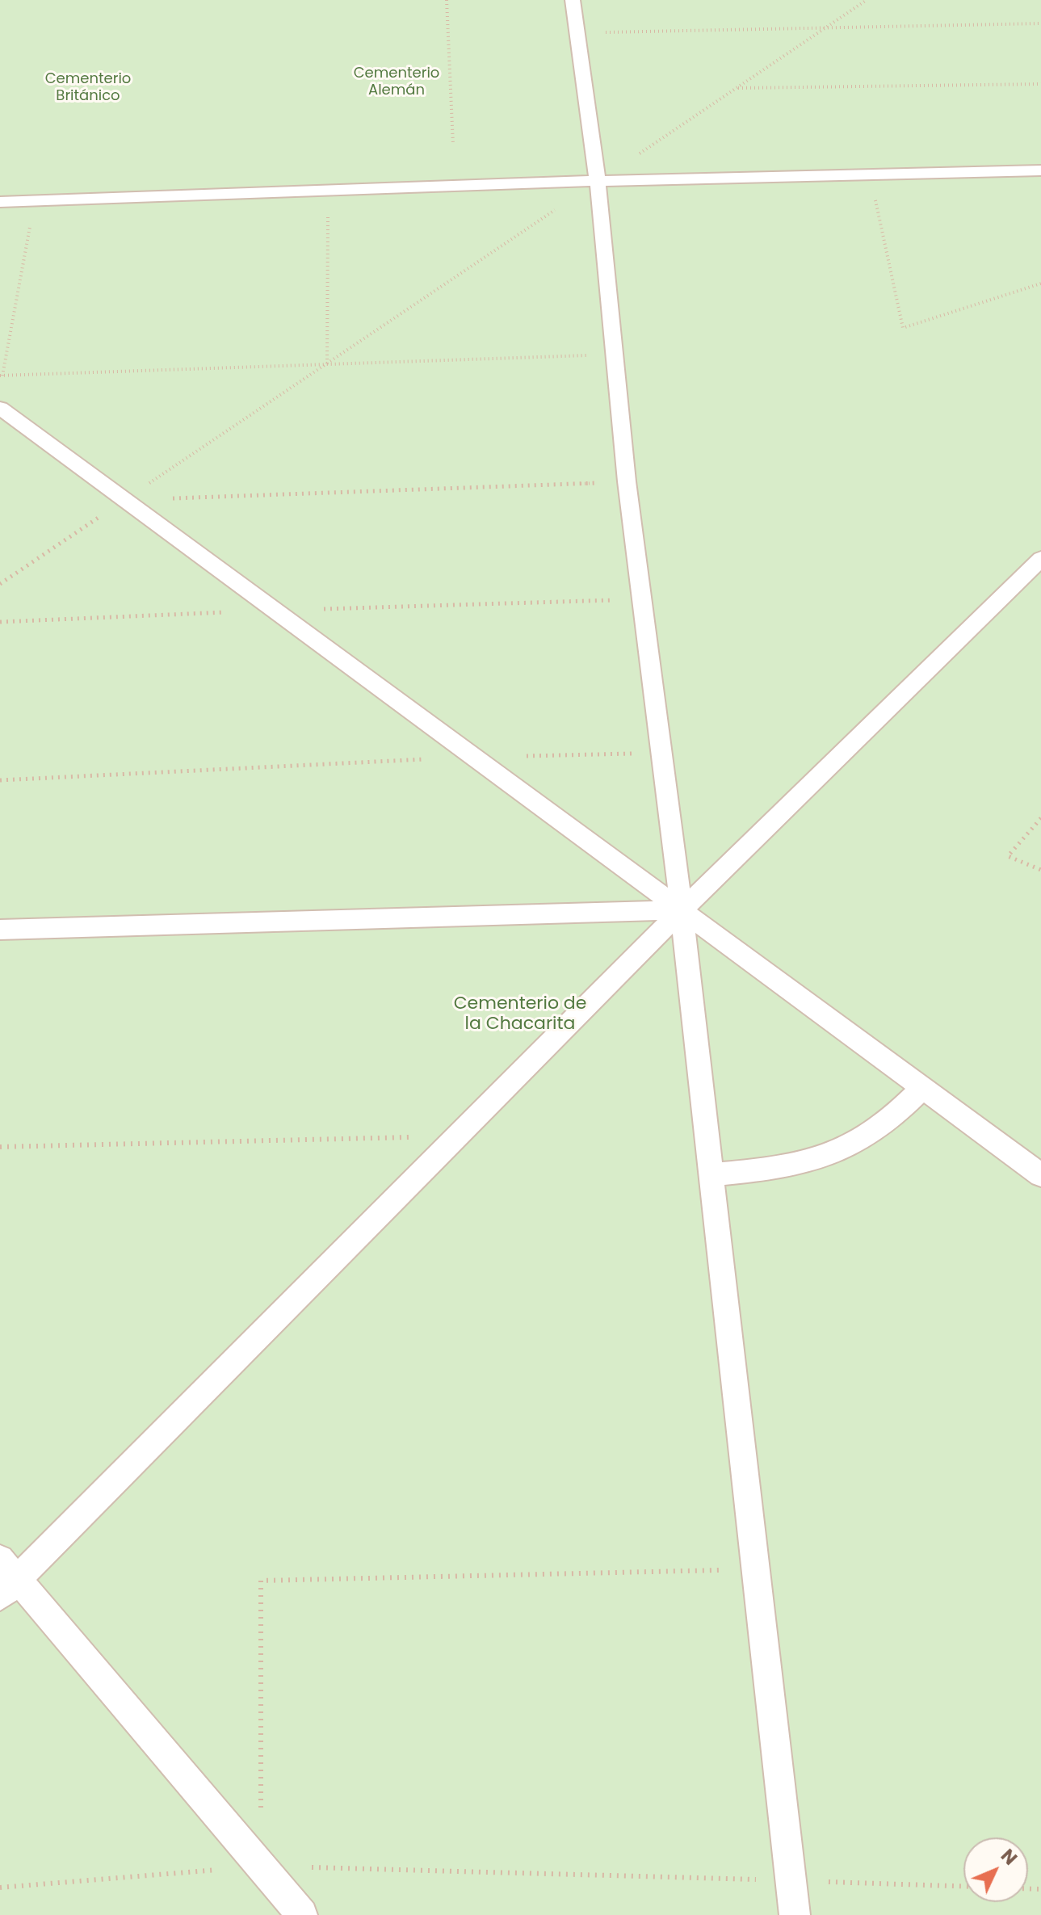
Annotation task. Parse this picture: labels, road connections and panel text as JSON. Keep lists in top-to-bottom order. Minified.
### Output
{"parks":["Cementerio Alemán","Cementerio Británico","Cementerio de la Chacarita"],"north":"top right"}
